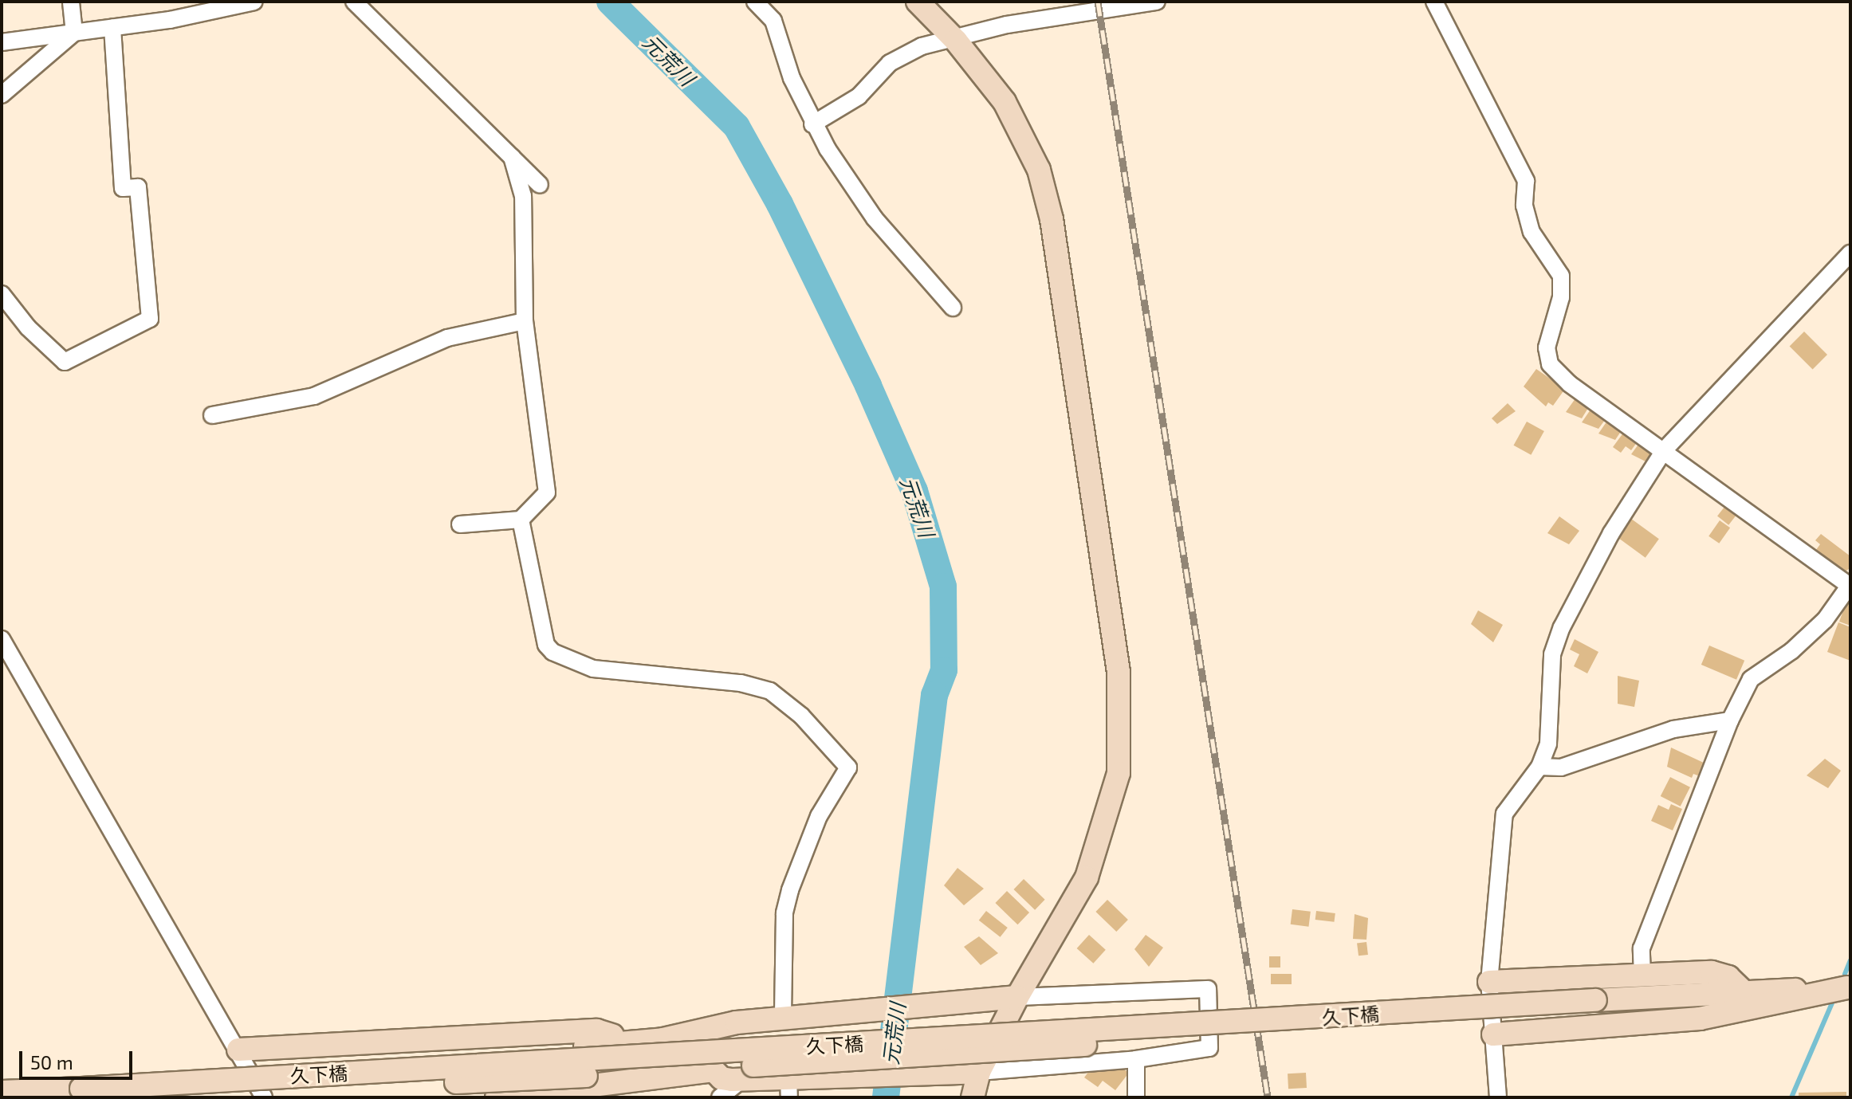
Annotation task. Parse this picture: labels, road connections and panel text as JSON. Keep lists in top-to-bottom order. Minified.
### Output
{"streets":{"main road":["久下橋"]},"water":["元荒川"],"scale_bar":"50 m"}
